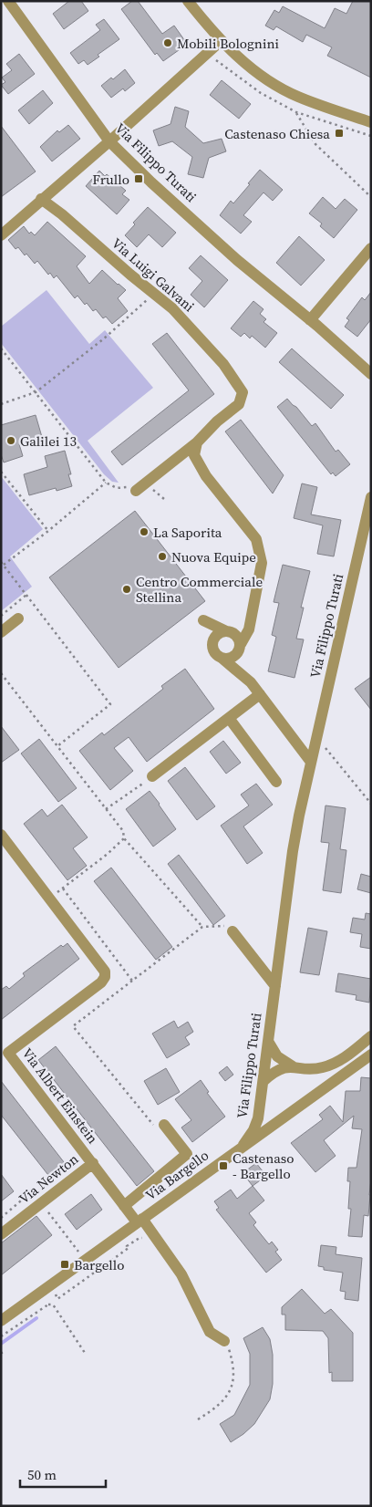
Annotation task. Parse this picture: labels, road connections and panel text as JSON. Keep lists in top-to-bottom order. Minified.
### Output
{"streets":{"street":["Via Filippo Turati","Via Luigi Galvani","Via Albert Einstein","Via Bargello","Via Newton"]},"crossings":[["Via Filippo Turati","Via Bargello"],["Via Albert Einstein","Via Bargello"],["Via Albert Einstein","Via Newton"]],"places":{"other":["Mobili Bolognini","Galilei 13","La Saporita","Nuova Equipe","Centro Commerciale Stellina"],"transit":["Castenaso Chiesa","Frullo","Castenaso - Bargello","Bargello"]},"scale_bar":"50 m"}
